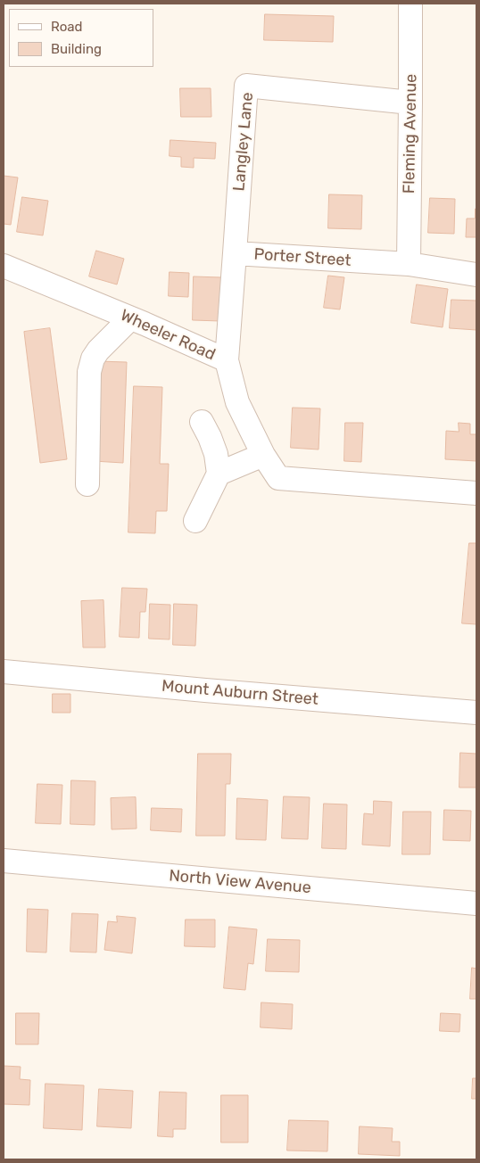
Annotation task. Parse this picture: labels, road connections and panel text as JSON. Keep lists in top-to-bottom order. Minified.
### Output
{"streets":{"street":["Fleming Avenue","Langley Lane","Porter Street","Wheeler Road","Mount Auburn Street","North View Avenue"]},"crossings":[["Fleming Avenue","Langley Lane"],["Fleming Avenue","Porter Street"],["Langley Lane","Porter Street"],["Porter Street","Wheeler Road"]],"legend":["Road","Building"]}
